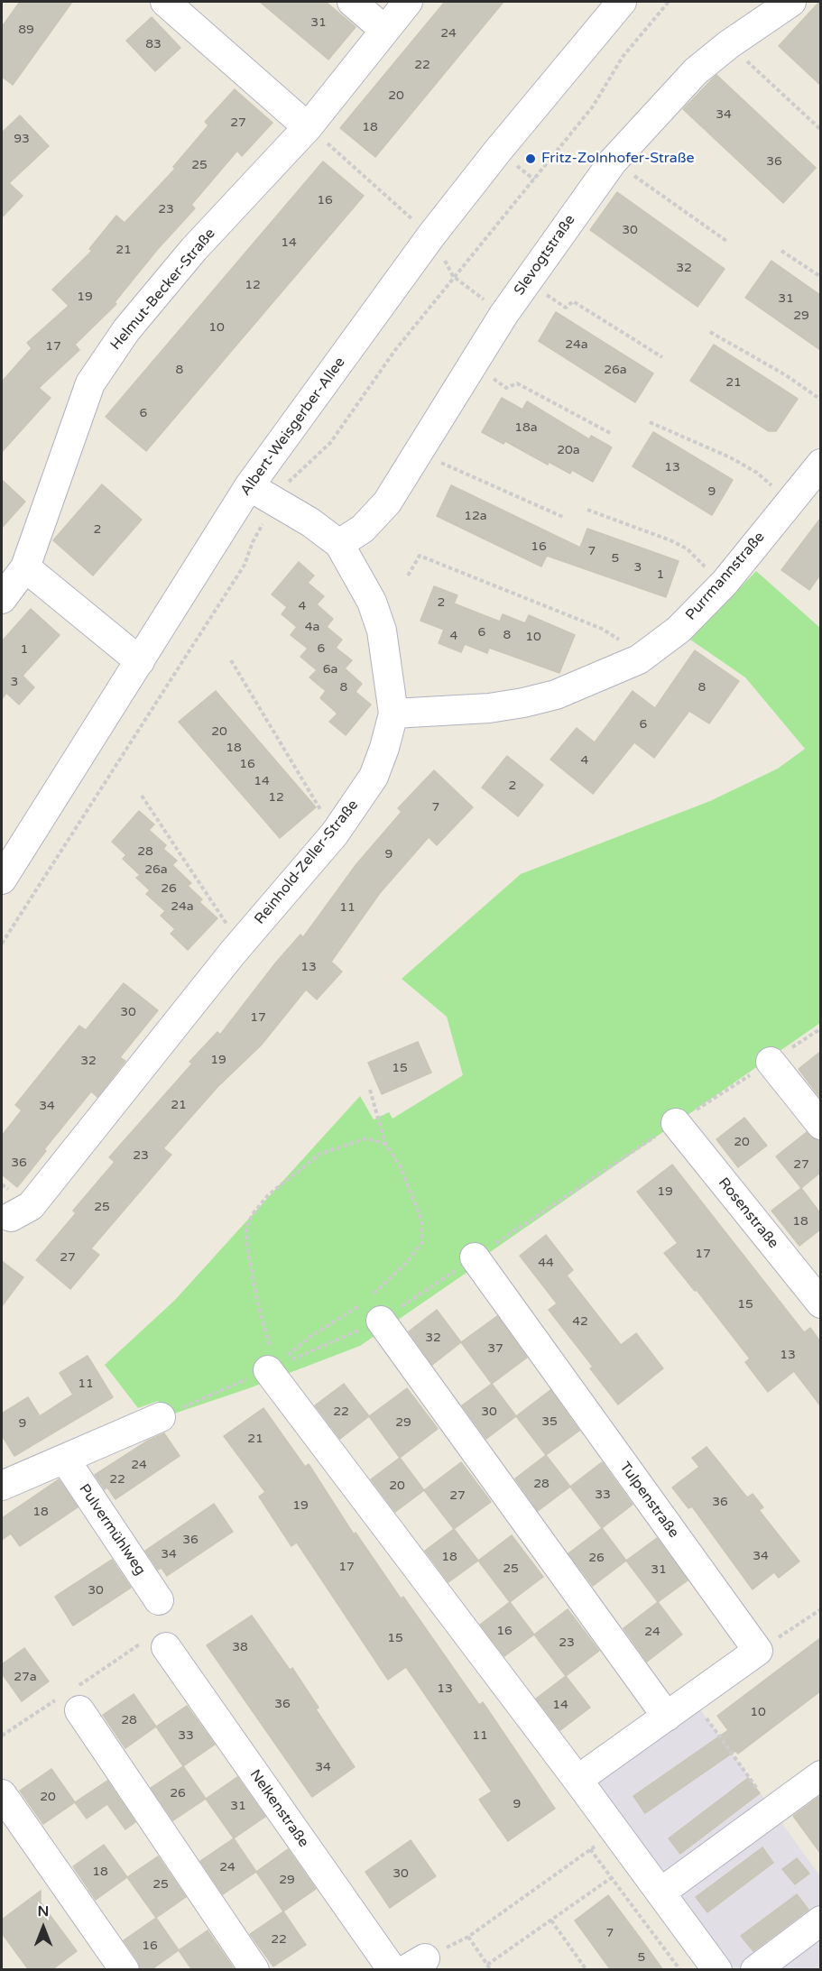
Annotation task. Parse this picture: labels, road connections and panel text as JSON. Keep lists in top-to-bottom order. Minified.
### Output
{"streets":{"street":["Slevogtstraße","Helmut-Becker-Straße","Albert-Weisgerber-Allee","Purrmannstraße","Reinhold-Zeller-Straße","Rosenstraße","Tulpenstraße","Pulvermühlweg","Nelkenstraße"]},"crossings":[["Slevogtstraße","Reinhold-Zeller-Straße"],["Albert-Weisgerber-Allee","Reinhold-Zeller-Straße"],["Purrmannstraße","Reinhold-Zeller-Straße"]],"places":["Fritz-Zolnhofer-Straße"],"house_numbers":["31","89","24","83","22","20","34","27","18","93","36","25","16","23","30","14","21","32","12","19","31","29","10","24a","17","8","26a","21","6","18a","20a","13","9","12a","2","16","7","5","3","1","2","4","4a","6","8","4","10","6","1","6a","3","8","8","6","20","18","4","16","14","2","12","7","28","9","26a","26","24a","11","13","30","17","19","32","15","21","34","20","23","36","27","19","25","18","17","27","44","15","42","32","37","13","11","22","30","35","29","9","21","24","22","28","20","33","27","36","19","18","36","34","34","18","26","17","25","31","30","16","24","15","23","38","27a","13","36","14","10","28","33","11","34","26","20","9","31","24","18","30","29","25","7","22","16","5"],"north":"top"}
